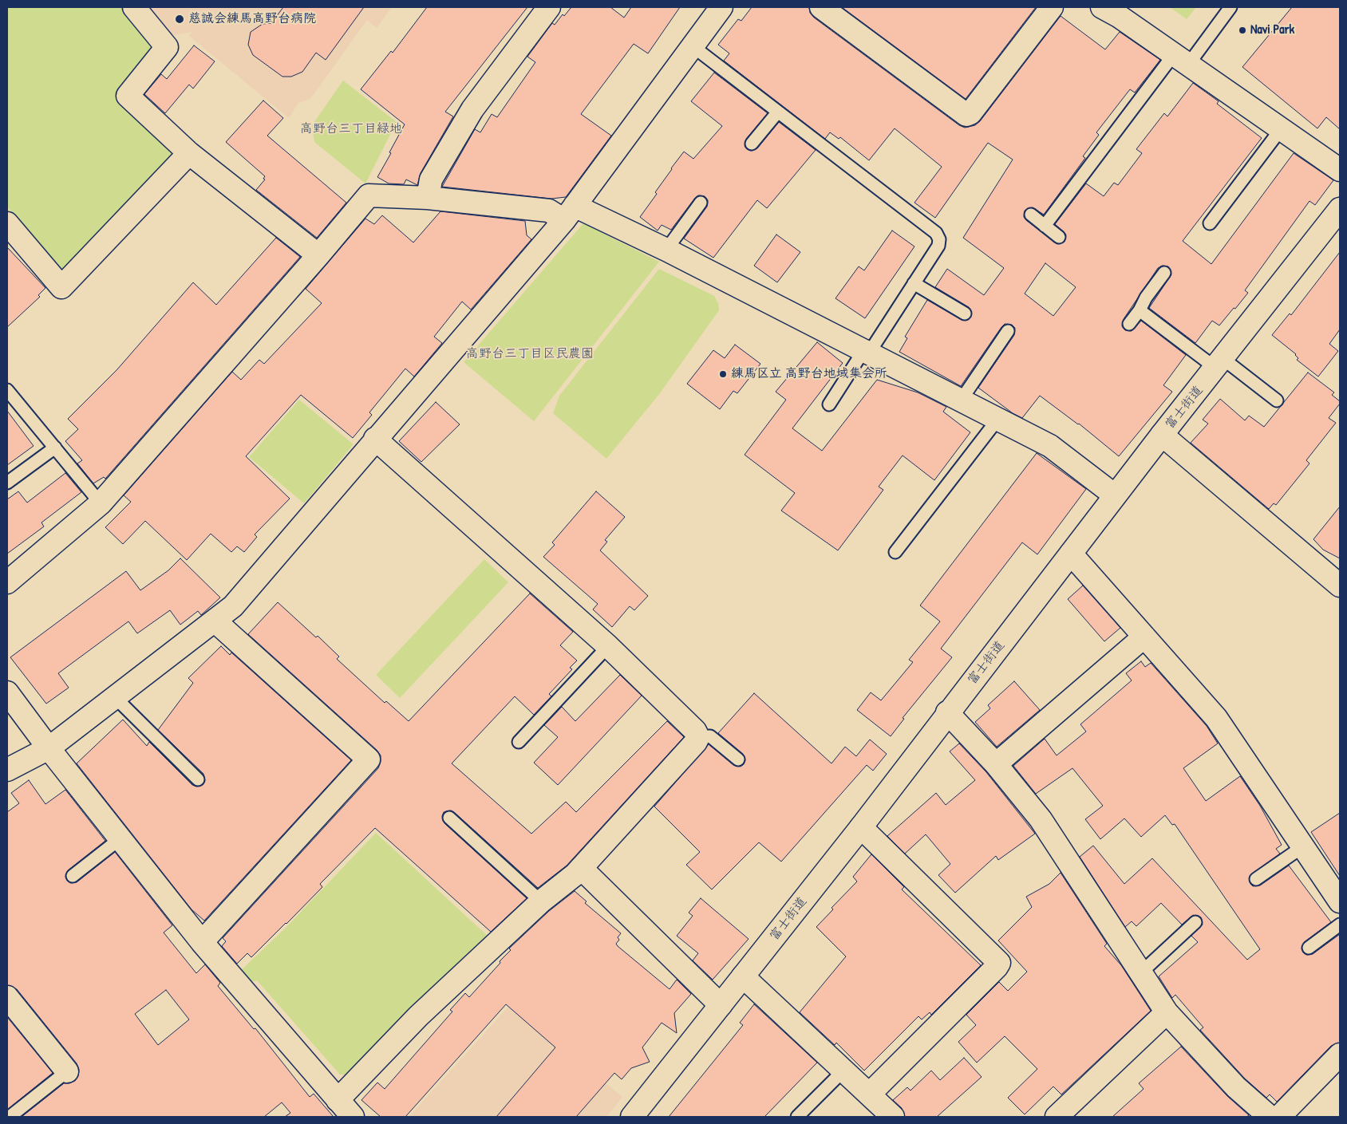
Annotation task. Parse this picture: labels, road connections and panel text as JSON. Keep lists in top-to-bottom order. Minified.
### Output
{"streets":{"street":["富士街道"]},"parks":["高野台三丁目緑地","高野台三丁目区民農園"],"places":["慈誠会練馬高野台病院","Navi Park","練馬区立 高野台地域集会所"]}
